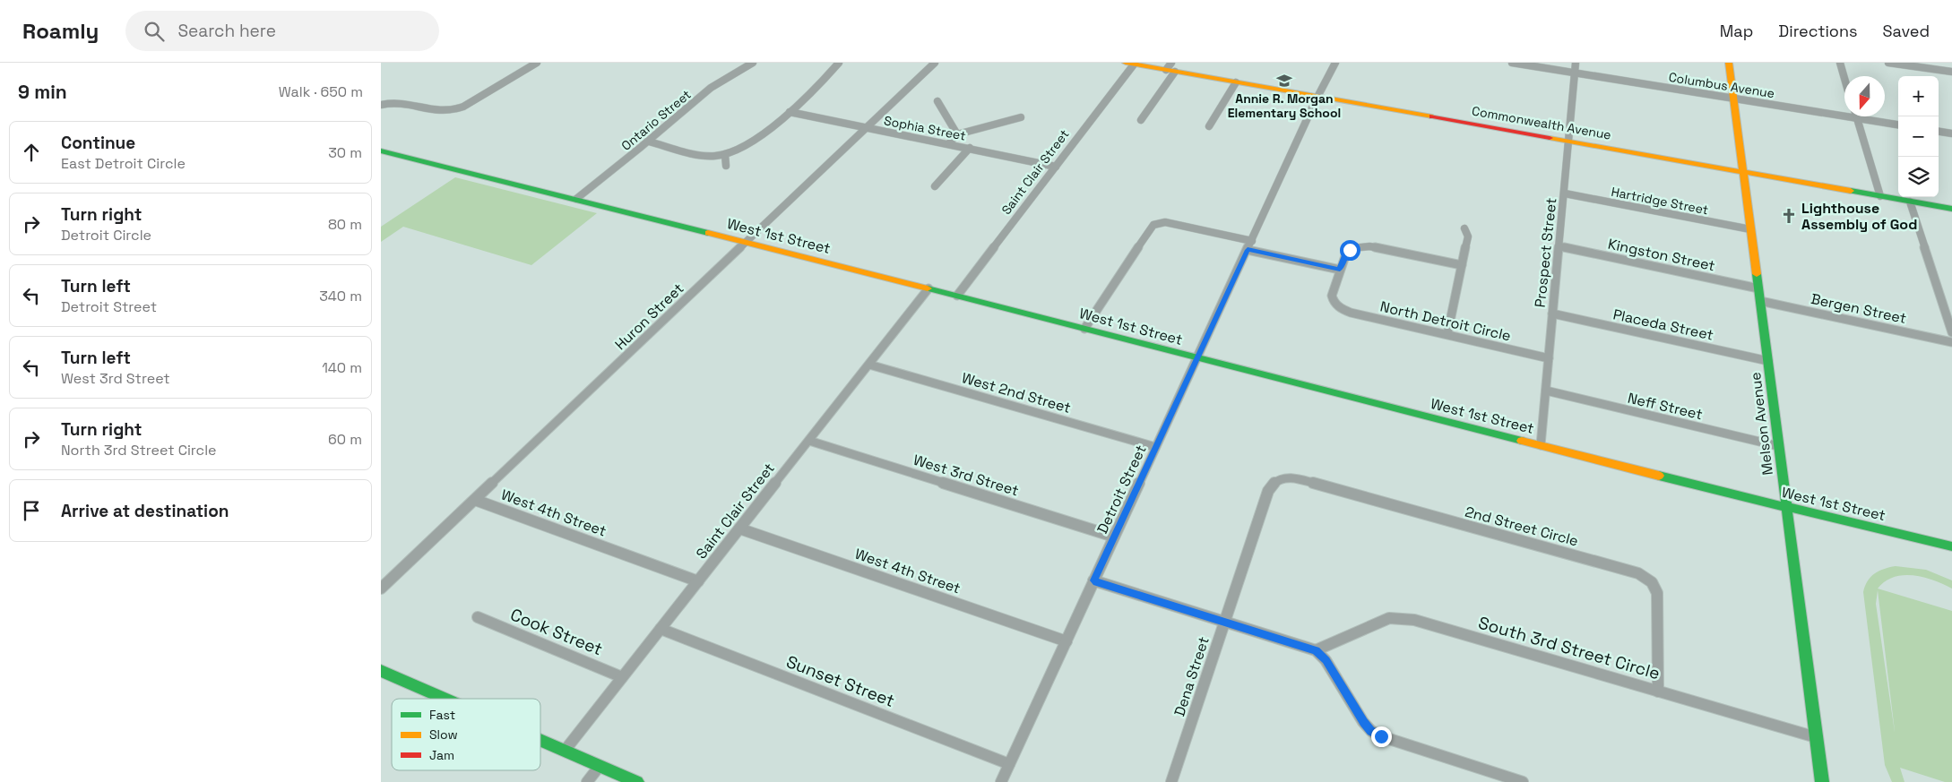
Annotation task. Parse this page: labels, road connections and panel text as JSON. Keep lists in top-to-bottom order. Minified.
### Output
{"streets":{"street":["Columbus Avenue","Ontario Street","Commonwealth Avenue","Sophia Street","Saint Clair Street","Hartridge Street","West 1st Street","Prospect Street","Kingston Street","Bergen Street","Huron Street","North Detroit Circle","Placeda Street","West 2nd Street","Neff Street","Melson Avenue","West 3rd Street","Detroit Street","West 4th Street","2nd Street Circle","Cook Street","South 3rd Street Circle","Dena Street","Sunset Street"]},"crossings":[["Columbus Avenue","Prospect Street"],["Columbus Avenue","Melson Avenue"],["Ontario Street","West 1st Street"],["Commonwealth Avenue","Saint Clair Street"],["Commonwealth Avenue","Prospect Street"],["Commonwealth Avenue","Melson Avenue"],["Commonwealth Avenue","Detroit Street"],["Sophia Street","Saint Clair Street"],["Sophia Street","Huron Street"],["Saint Clair Street","West 1st Street"],["Saint Clair Street","West 2nd Street"],["Saint Clair Street","West 3rd Street"],["Saint Clair Street","West 4th Street"],["Saint Clair Street","Cook Street"],["Saint Clair Street","Sunset Street"],["Hartridge Street","Prospect Street"],["Hartridge Street","Melson Avenue"],["West 1st Street","Prospect Street"],["West 1st Street","Huron Street"],["West 1st Street","Melson Avenue"],["West 1st Street","Detroit Street"],["Prospect Street","Kingston Street"],["Prospect Street","North Detroit Circle"],["Prospect Street","Placeda Street"],["Prospect Street","Neff Street"],["Kingston Street","Melson Avenue"],["Bergen Street","Melson Avenue"],["Huron Street","West 4th Street"],["Placeda Street","Melson Avenue"],["West 2nd Street","Detroit Street"],["Neff Street","Melson Avenue"],["Melson Avenue","South 3rd Street Circle"],["West 3rd Street","Detroit Street"],["Detroit Street","West 4th Street"],["Detroit Street","Sunset Street"],["2nd Street Circle","South 3rd Street Circle"],["2nd Street Circle","Dena Street"]],"places":{"school or university":["Annie R. Morgan Elementary School"],"church":["Lighthouse Assembly of God"]},"legend":["Fast","Slow","Jam"],"north":"bottom","page":{"header":"Roamly","search":"Search here","nav":["Map","Directions","Saved"],"heading":["9 min","Walk · 650 m"],"map_buttons":["+","−"],"list":[["Continue","East Detroit Circle","30 m"],["Turn right","Detroit Circle","80 m"],["Turn left","Detroit Street","340 m"],["Turn left","West 3rd Street","140 m"],["Turn right","North 3rd Street Circle","60 m"],"Arrive at destination"]}}
